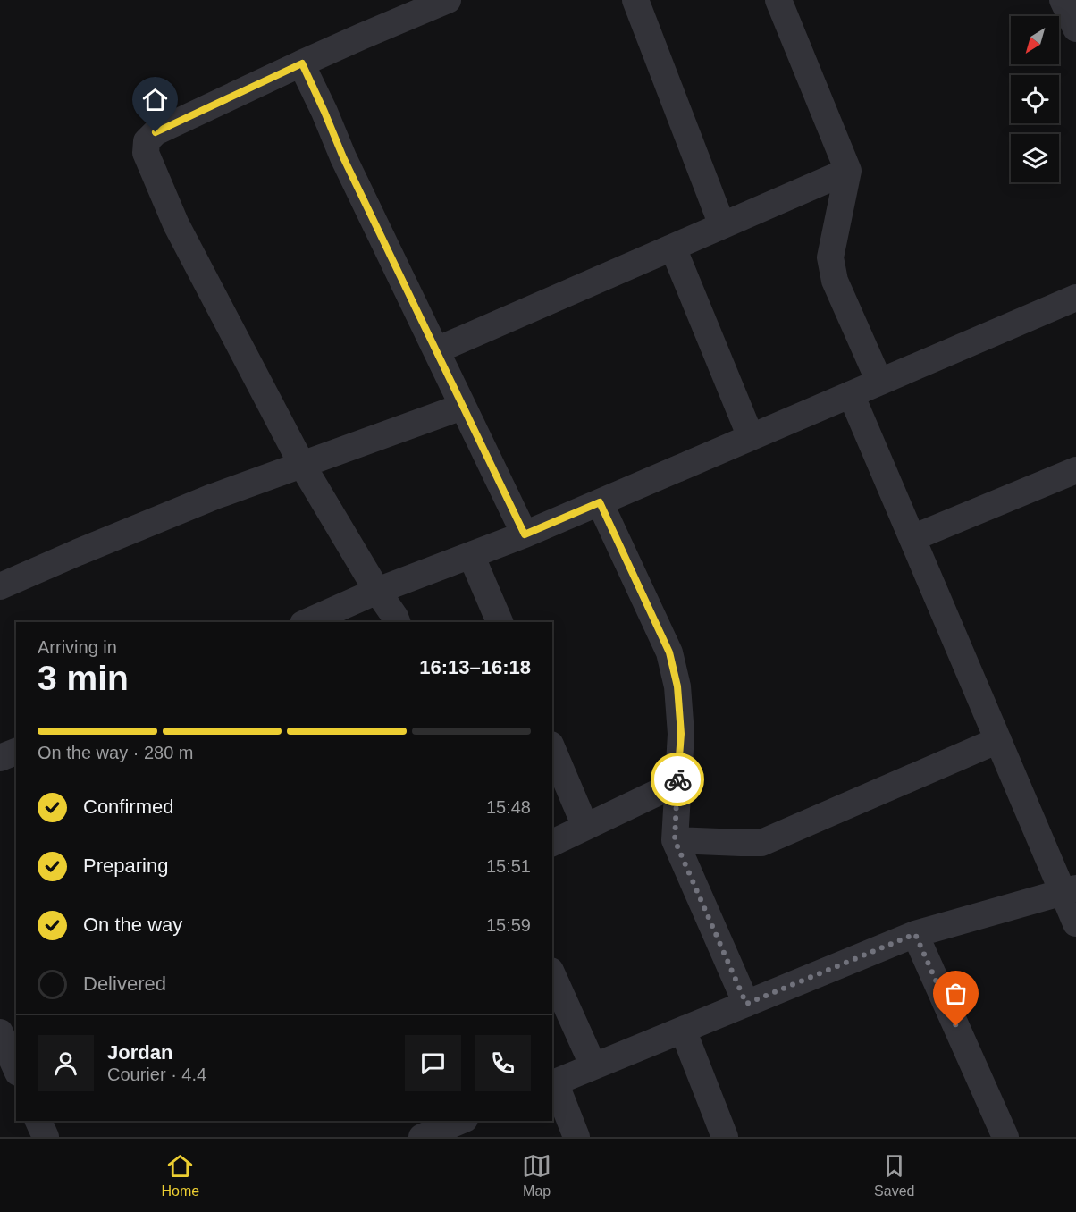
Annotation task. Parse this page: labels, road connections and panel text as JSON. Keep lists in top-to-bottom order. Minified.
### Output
{"north":"bottom left","page":{"heading":["3 min","Arriving in","16:13–16:18"],"panel":["Jordan","Courier · 4.4"],"bar":"On the way · 280 m","list":[["Confirmed","15:48"],["Preparing","15:51"],["On the way","15:59"],"Delivered"],"tabs":["Home","Map","Saved"]}}
